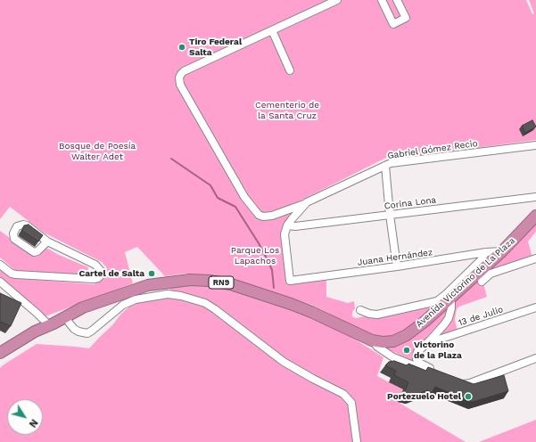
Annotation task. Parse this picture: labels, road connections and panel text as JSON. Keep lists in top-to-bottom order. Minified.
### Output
{"streets":{"highway":["RN9","Avenida Victorino de La Plaza"],"street":["Gabriel Gómez Recio","Corina Lona","Juana Hernández","13 de Julio"]},"crossings":[["Gabriel Gómez Recio","Corina Lona"],["Gabriel Gómez Recio","Juana Hernández"],["Corina Lona","Juana Hernández"],["Juana Hernández","Avenida Victorino de La Plaza"],["RN9","Avenida Victorino de La Plaza"]],"parks":["Cementerio de la Santa Cruz","Bosque de Poesía Walter Adet","Parque Los Lapachos"],"places":["Tiro Federal Salta","Cartel de Salta","Victorino de la Plaza","Portezuelo Hotel"],"north":"bottom right"}
